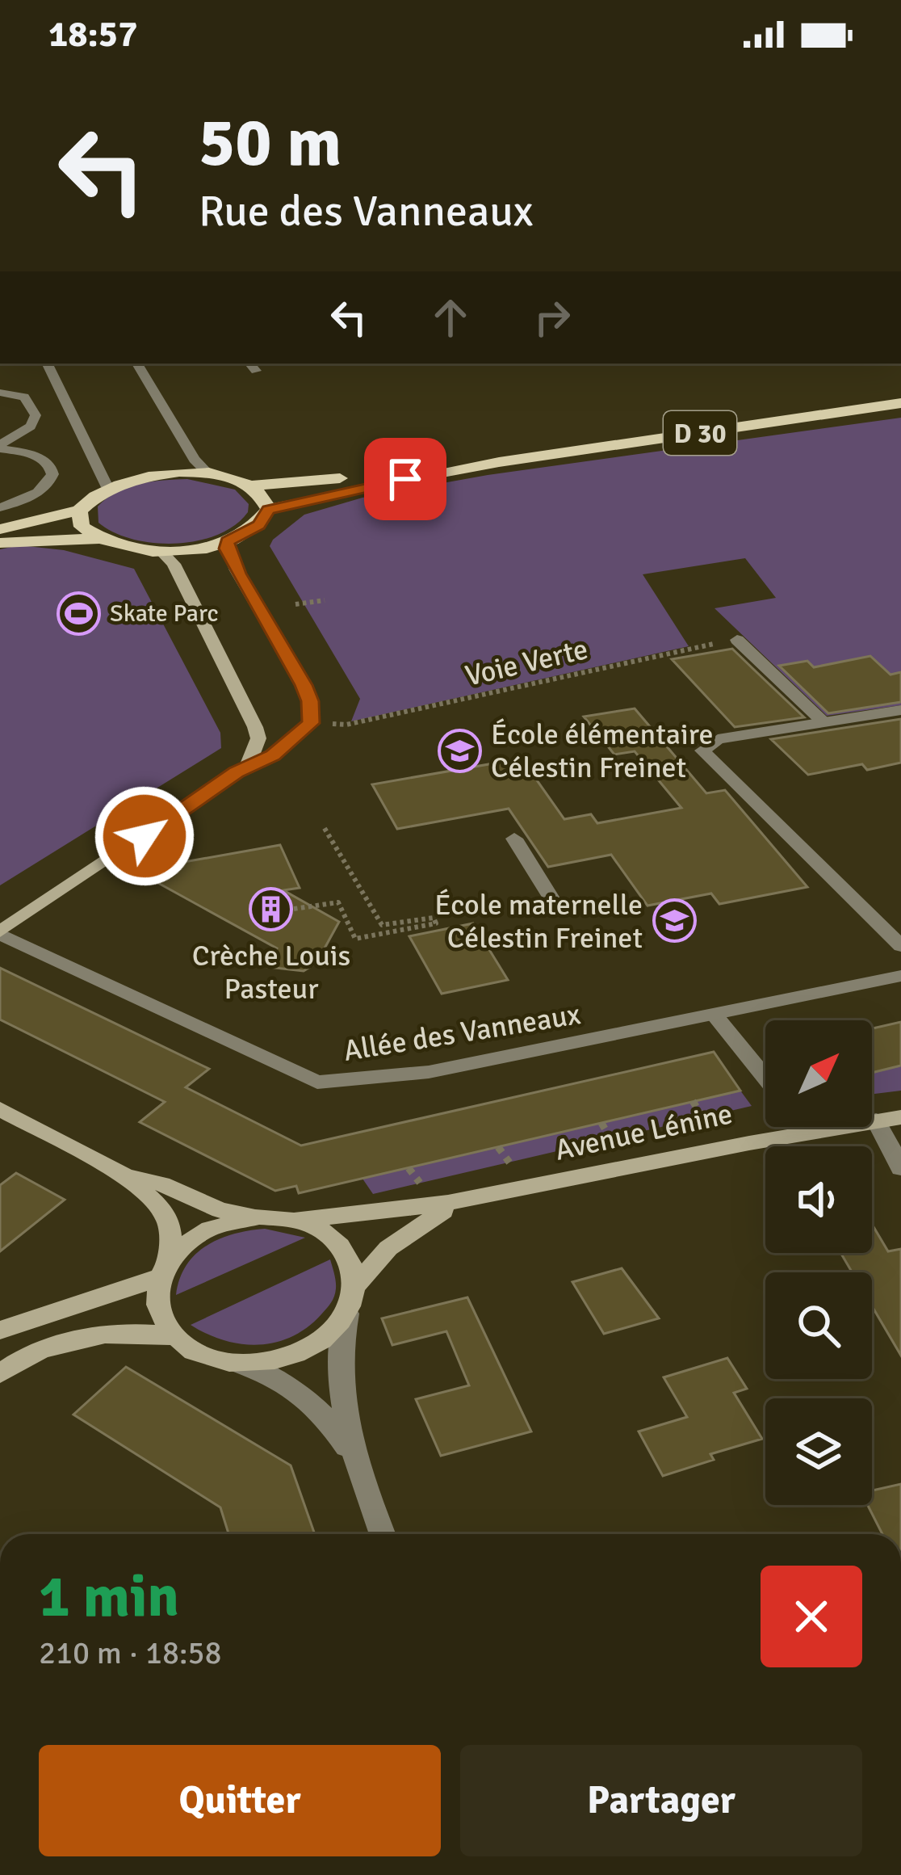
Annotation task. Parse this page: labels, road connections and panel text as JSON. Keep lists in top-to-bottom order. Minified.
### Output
{"streets":{"main road":["D 30"],"street":["Allée des Vanneaux","Avenue Lénine"],"path":["Voie Verte"]},"places":{"sports":["Skate Parc"],"school or university":["École élémentaire Célestin Freinet","École maternelle Célestin Freinet"],"building":["Crèche Louis Pasteur"]},"north":"top right","page":{"status":"18:57","turn":["50 m","Rue des Vanneaux"],"heading":["1 min","210 m · 18:58"],"buttons":["Quitter","Partager"]}}
